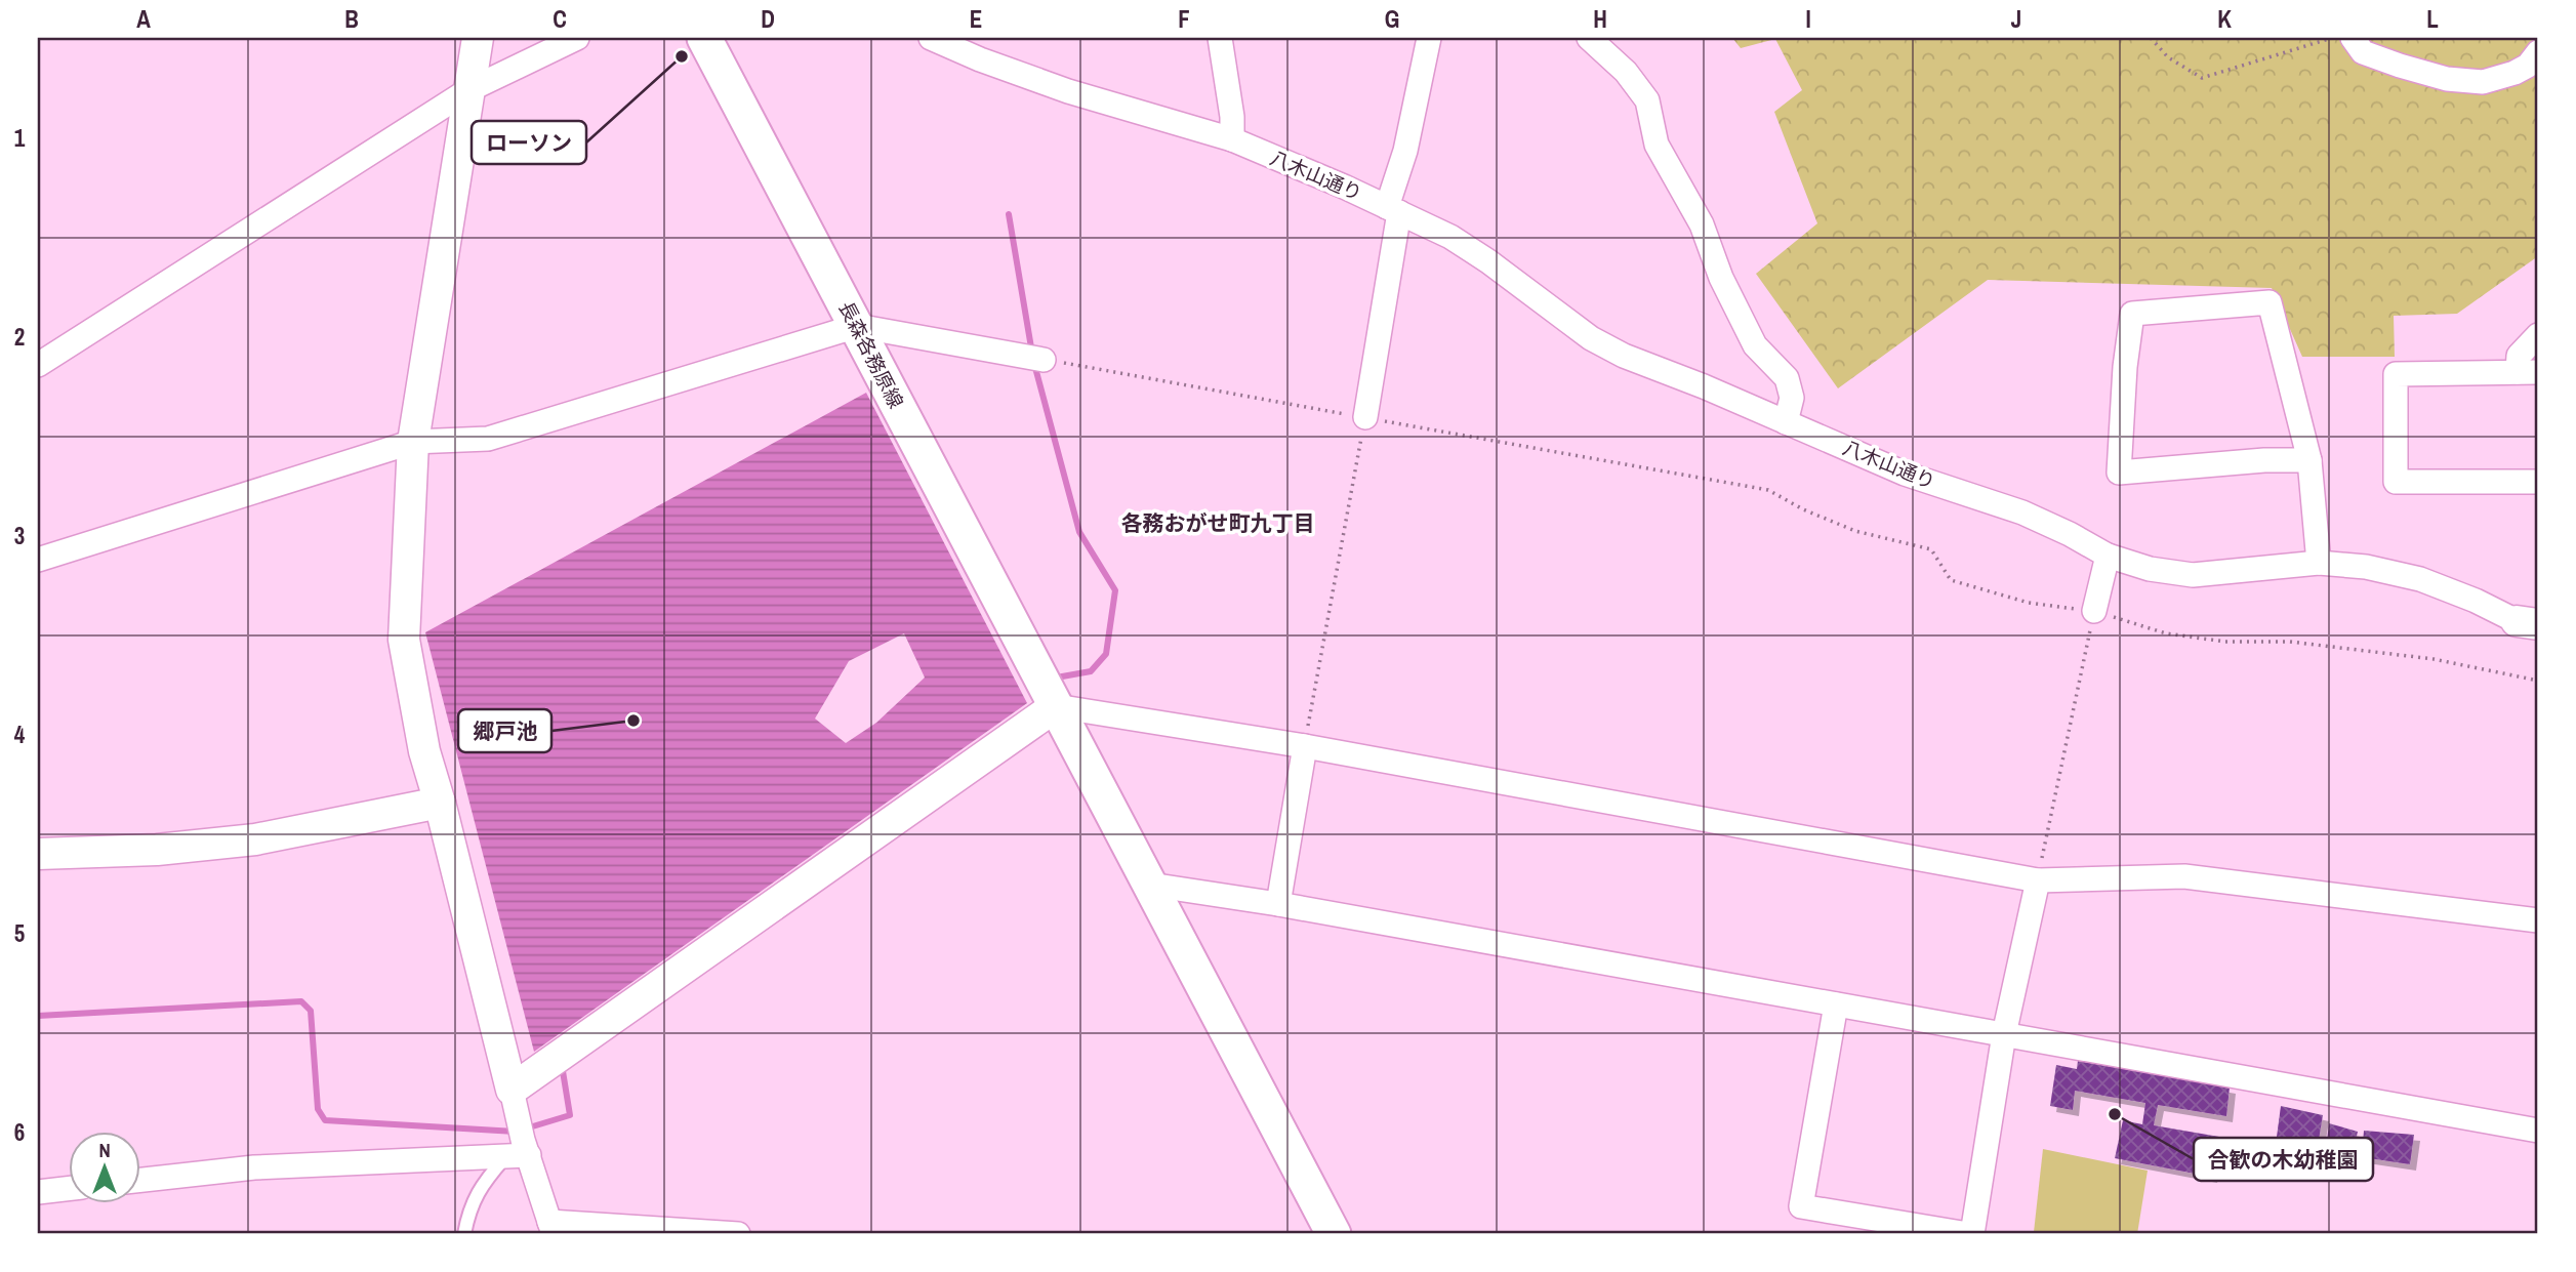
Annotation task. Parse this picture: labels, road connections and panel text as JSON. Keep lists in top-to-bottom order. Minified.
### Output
{"streets":{"main road":["長森各務原線"],"street":["八木山通り"]},"districts":["各務おがせ町九丁目"],"places":["ローソン","郷戸池","合歓の木幼稚園"],"north":"top","grid":{"columns":["A","B","C","D","E","F","G","H","I","J","K","L"],"rows":["1","2","3","4","5","6"]}}
